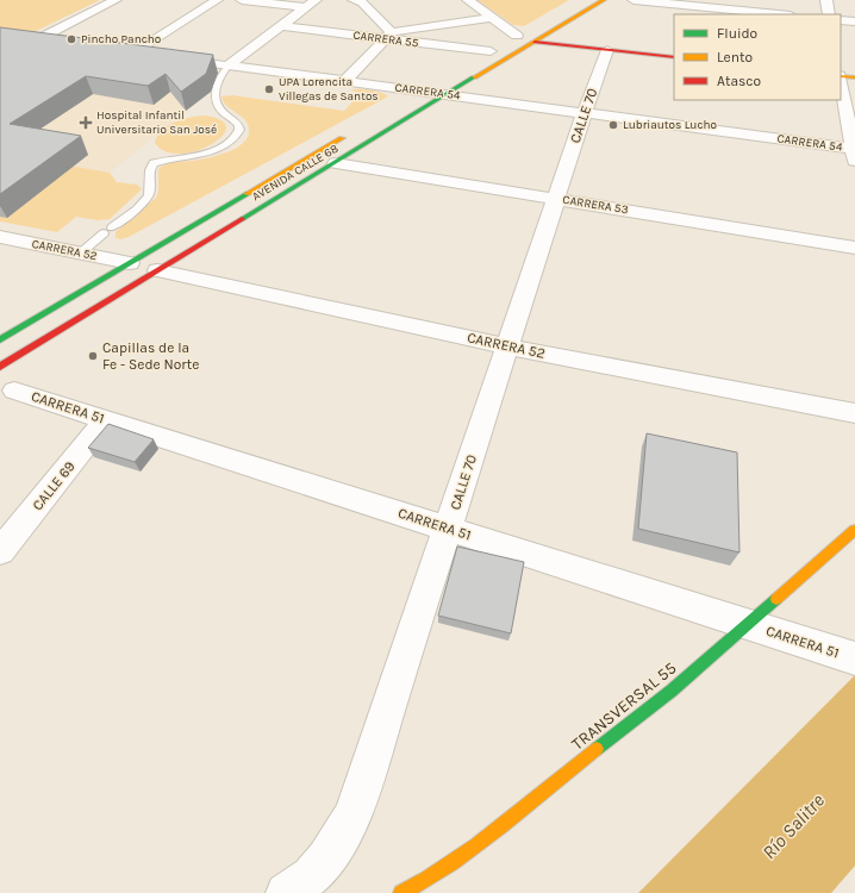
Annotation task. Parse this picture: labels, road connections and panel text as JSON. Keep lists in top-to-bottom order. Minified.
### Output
{"streets":{"main road":["AVENIDA CALLE 68","TRANSVERSAL 55"],"street":["CARRERA 55","CARRERA 54","CALLE 70","CARRERA 53","CARRERA 52","CARRERA 51","CALLE 69"]},"crossings":[["CARRERA 54","CALLE 70"],["CARRERA 54","AVENIDA CALLE 68"],["CALLE 70","CARRERA 53"],["CALLE 70","CARRERA 52"],["CALLE 70","CARRERA 51"],["AVENIDA CALLE 68","CARRERA 53"],["AVENIDA CALLE 68","CARRERA 52"],["CARRERA 51","CALLE 69"],["CARRERA 51","TRANSVERSAL 55"]],"water":["Río Salitre"],"places":{"other":["Pincho Pancho","UPA Lorencita Villegas de Santos","Lubriautos Lucho","Capillas de la Fe - Sede Norte"],"health":["Hospital Infantil Universitario San José"]},"legend":["Fluido","Lento","Atasco"]}
